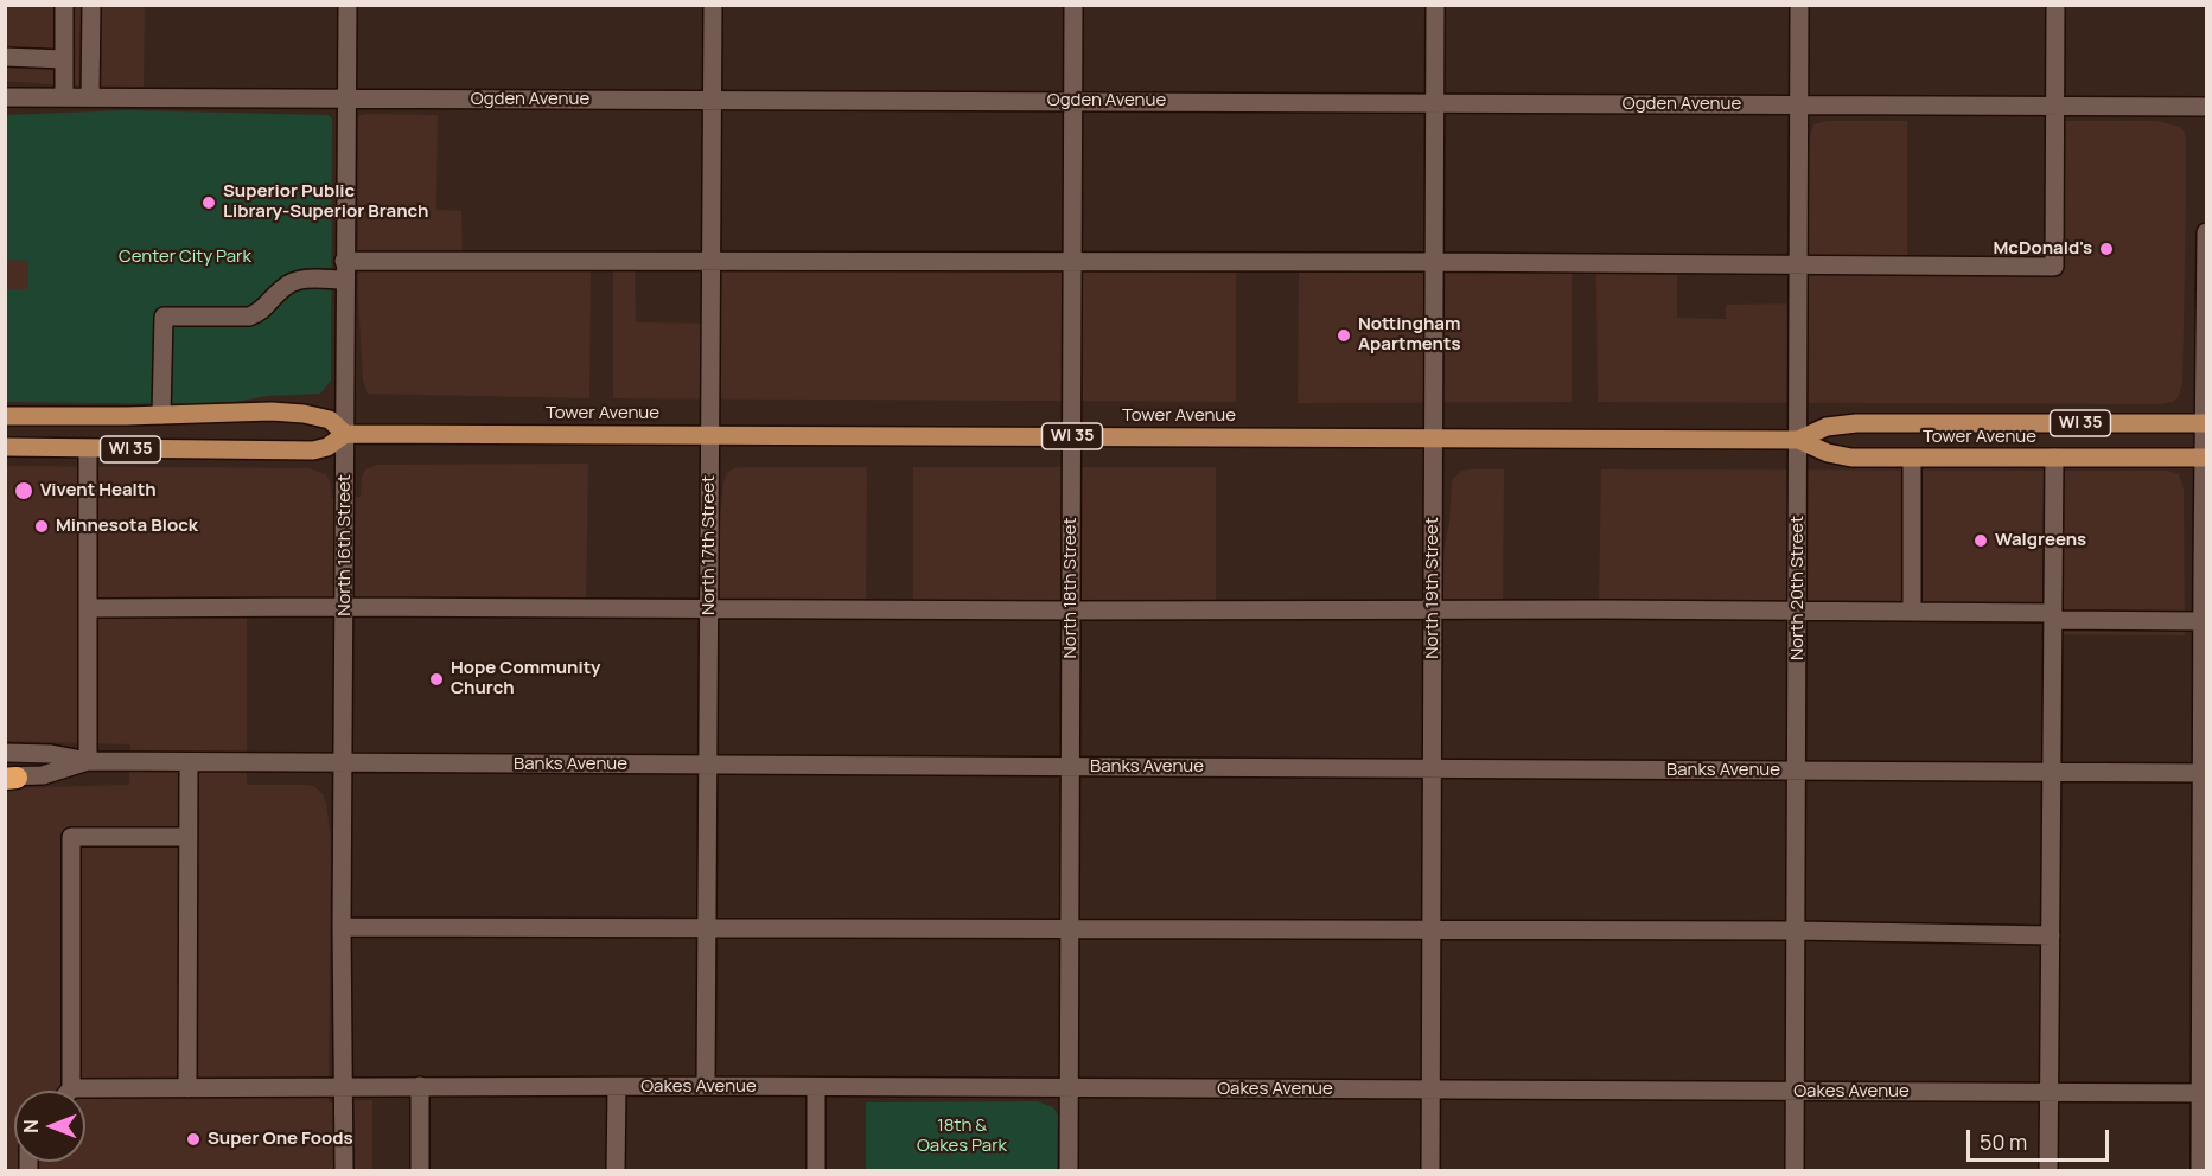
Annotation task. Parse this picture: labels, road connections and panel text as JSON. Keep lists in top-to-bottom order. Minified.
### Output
{"streets":{"main road":["Tower Avenue","WI 35"],"street":["Ogden Avenue","North 16th Street","North 17th Street","North 18th Street","North 19th Street","North 20th Street","Banks Avenue","Oakes Avenue"]},"crossings":[["Ogden Avenue","North 16th Street"],["Ogden Avenue","North 17th Street"],["Ogden Avenue","North 18th Street"],["Ogden Avenue","North 19th Street"],["Ogden Avenue","North 20th Street"],["Tower Avenue","WI 35"],["Tower Avenue","North 16th Street"],["Tower Avenue","North 17th Street"],["Tower Avenue","North 18th Street"],["Tower Avenue","North 19th Street"],["Tower Avenue","North 20th Street"],["WI 35","North 16th Street"],["North 16th Street","Banks Avenue"],["North 16th Street","Oakes Avenue"],["North 17th Street","Banks Avenue"],["North 17th Street","Oakes Avenue"],["North 18th Street","Banks Avenue"],["North 18th Street","Oakes Avenue"],["North 19th Street","Banks Avenue"],["North 19th Street","Oakes Avenue"],["North 20th Street","Banks Avenue"],["North 20th Street","Oakes Avenue"]],"parks":["Center City Park","18th & Oakes Park"],"places":["Superior Public Library-Superior Branch","McDonald's","Nottingham Apartments","Vivent Health","Minnesota Block","Walgreens","Hope Community Church","Super One Foods"],"scale_bar":"50 m","north":"left"}
